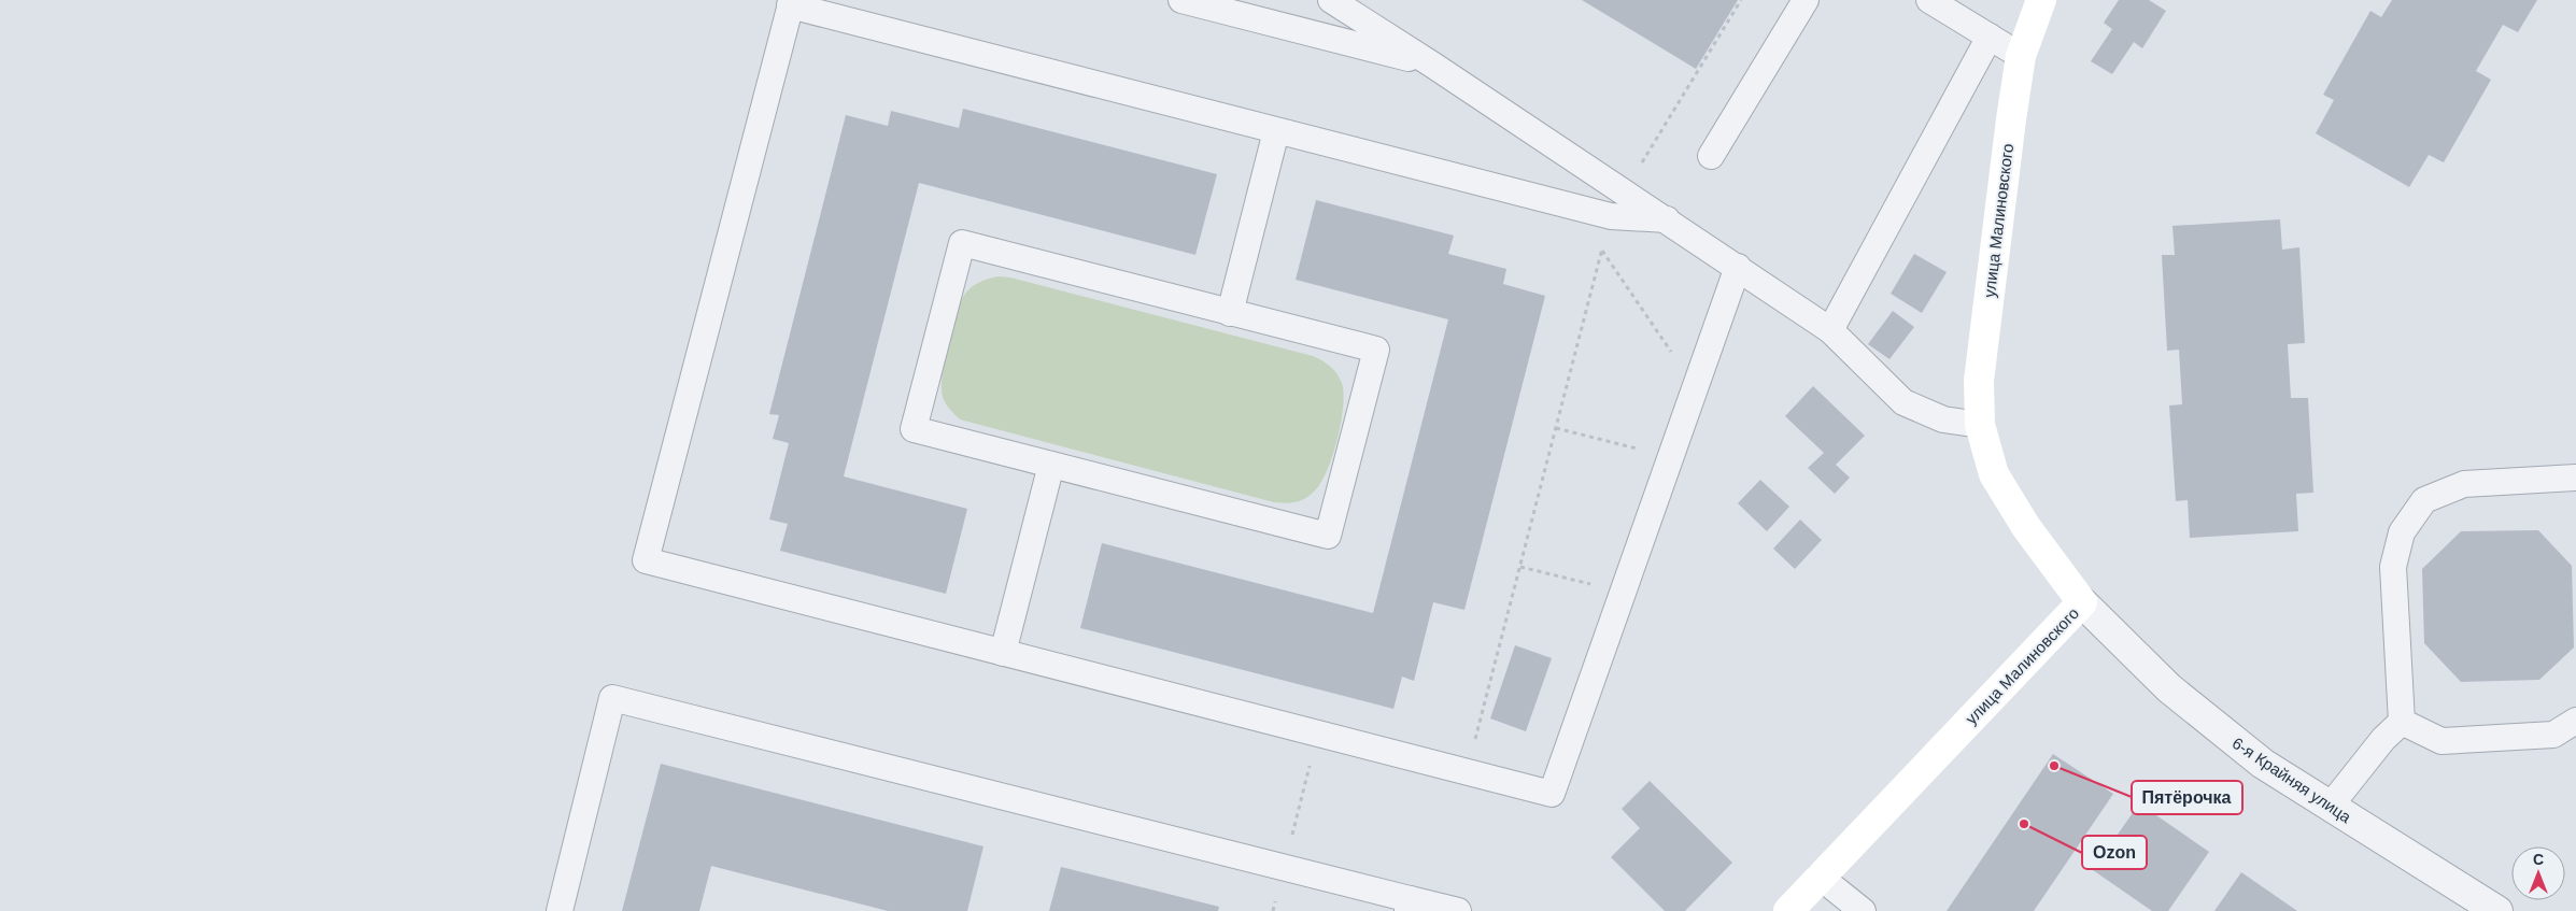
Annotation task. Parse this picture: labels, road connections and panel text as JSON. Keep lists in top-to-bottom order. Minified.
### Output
{"streets":{"street":["улица Малиновского","6-я Крайняя улица"]},"crossings":[["улица Малиновского","6-я Крайняя улица"]],"places":["Пятёрочка","Ozon"],"north":"top"}
